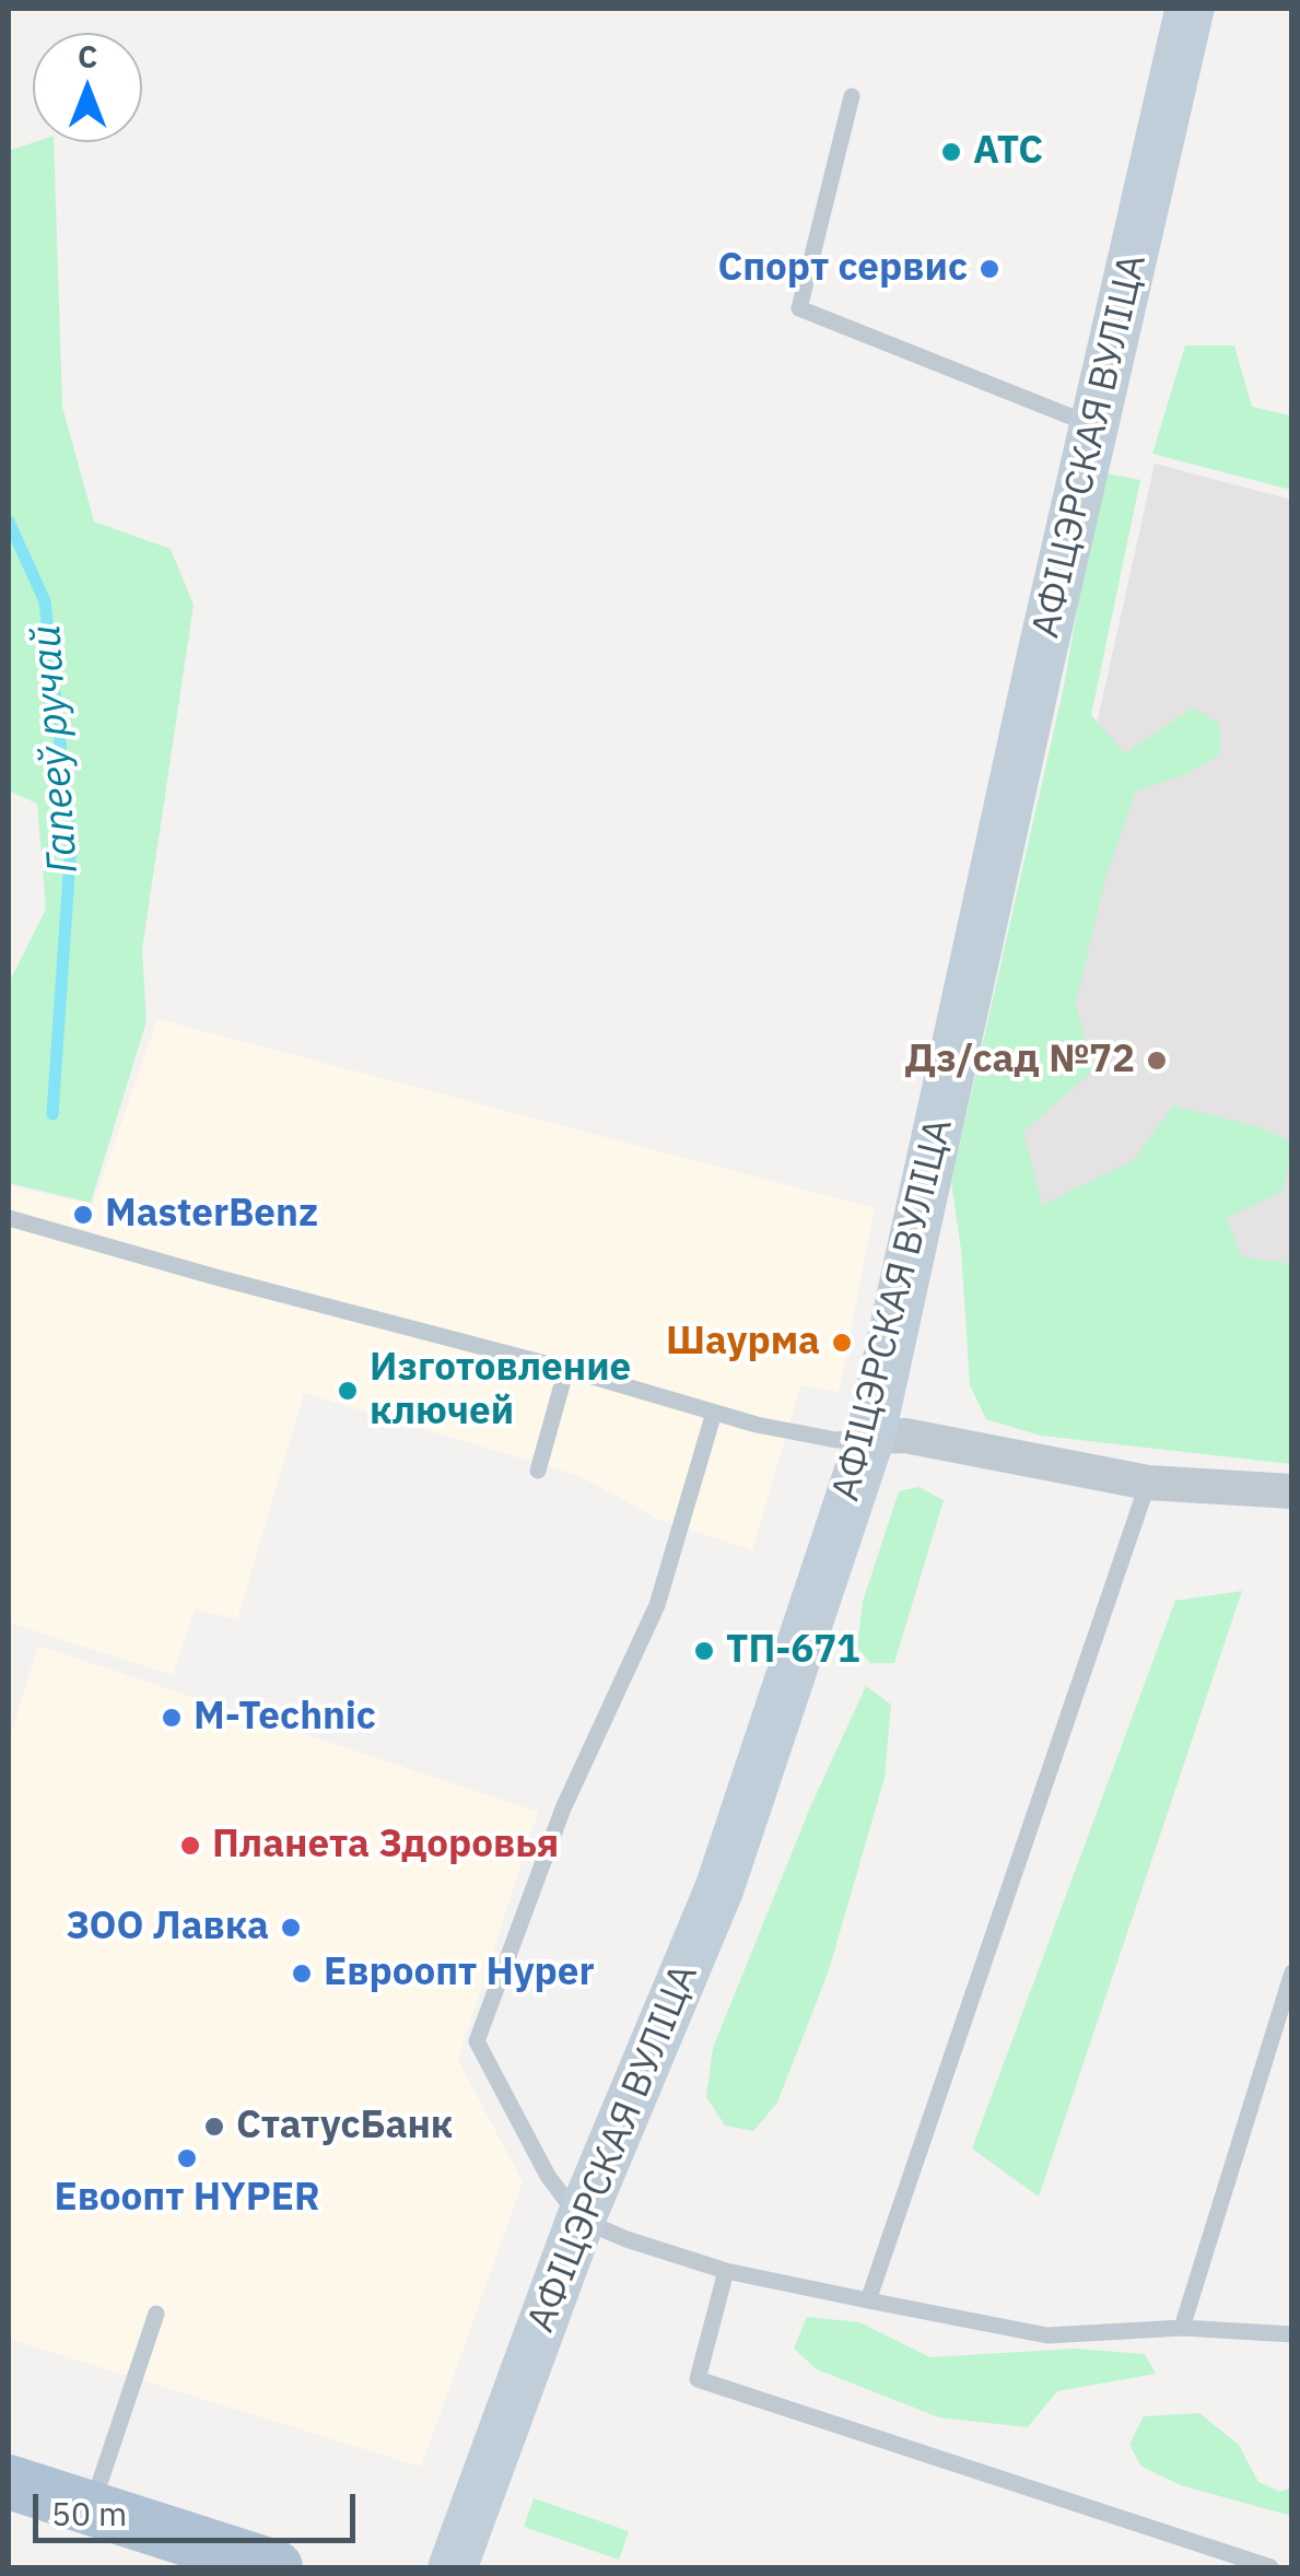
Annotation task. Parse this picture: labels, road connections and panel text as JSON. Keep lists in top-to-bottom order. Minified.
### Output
{"streets":{"street":["АФІЦЭРСКАЯ ВУЛІЦА"]},"water":["Гапееў ручай"],"places":["АТС","Спорт сервис","Дз/сад №72","MasterBenz","Шаурма","Изготовление ключей","ТП-671","M-Technic","Планета Здоровья","ЗОО Лавка","Евроопт Hyper","СтатусБанк","Евоопт HYPER"],"scale_bar":"50 m","north":"top"}
